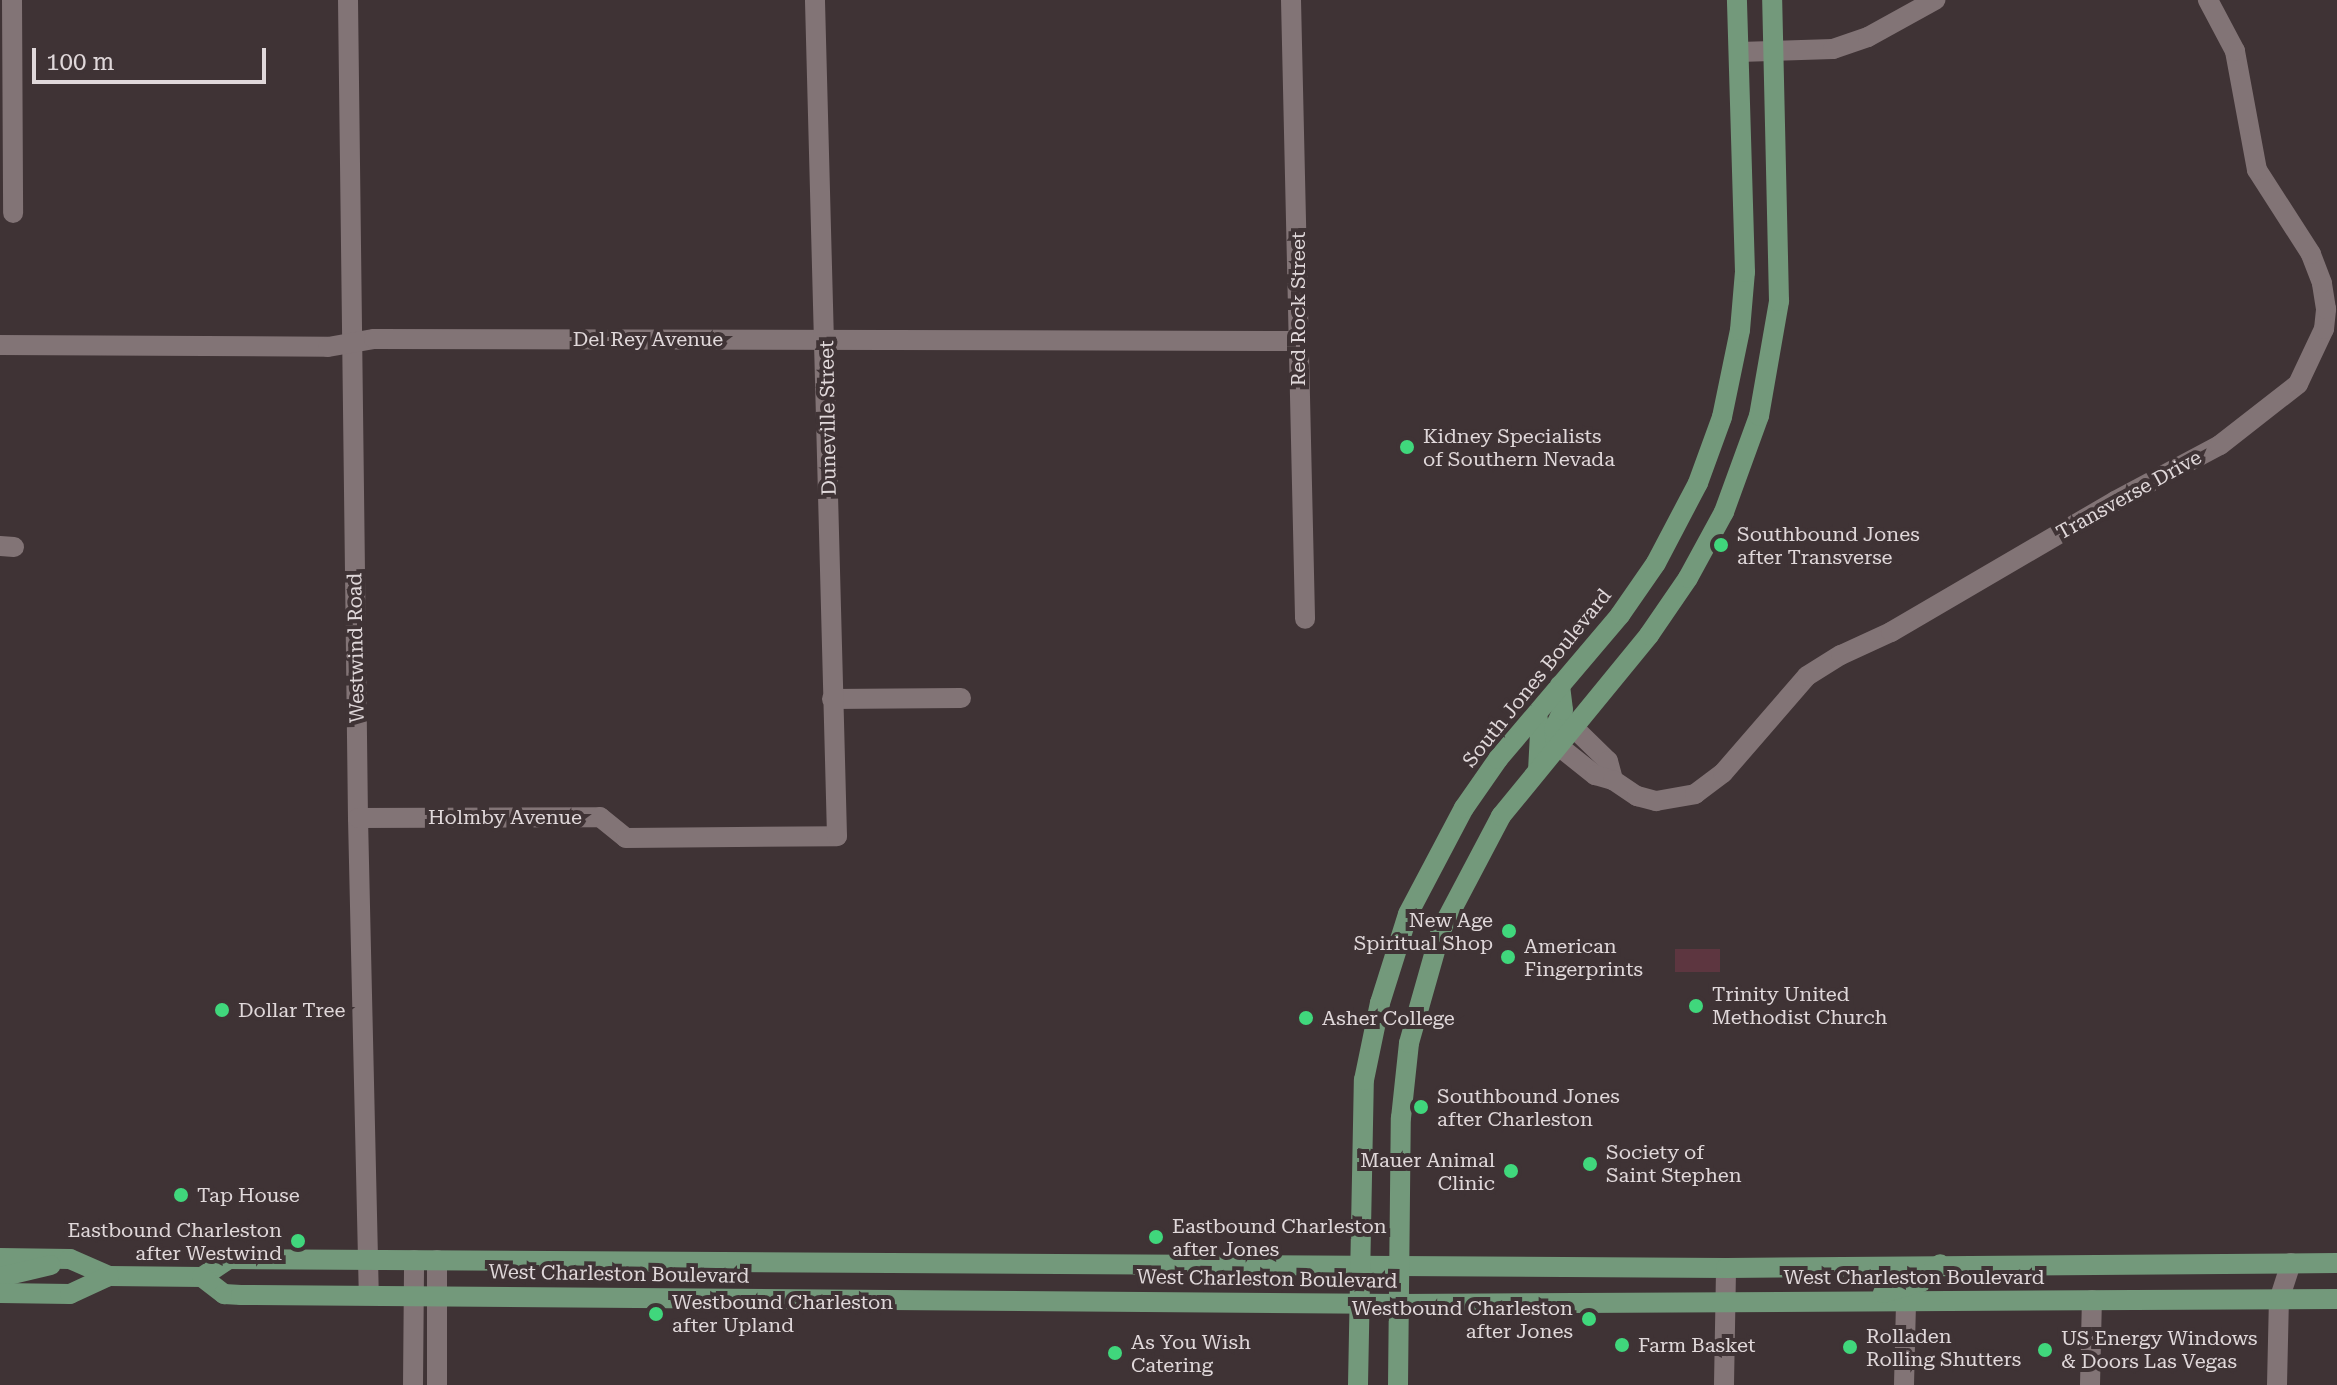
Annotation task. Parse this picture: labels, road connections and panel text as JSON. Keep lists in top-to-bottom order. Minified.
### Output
{"streets":{"main road":["South Jones Boulevard","West Charleston Boulevard"],"street":["Red Rock Street","Del Rey Avenue","Duneville Street","Transverse Drive","Westwind Road","Holmby Avenue"]},"crossings":[["Red Rock Street","Del Rey Avenue"],["Del Rey Avenue","Duneville Street"],["Del Rey Avenue","Westwind Road"],["Duneville Street","Holmby Avenue"],["Westwind Road","Holmby Avenue"],["Westwind Road","West Charleston Boulevard"],["South Jones Boulevard","West Charleston Boulevard"]],"places":["Kidney Specialists of Southern Nevada","Southbound Jones after Transverse","New Age Spiritual Shop","American Fingerprints","Trinity United Methodist Church","Dollar Tree","Asher College","Southbound Jones after Charleston","Society of Saint Stephen","Mauer Animal Clinic","Tap House","Eastbound Charleston after Jones","Eastbound Charleston after Westwind","Westbound Charleston after Upland","Westbound Charleston after Jones","Farm Basket","Rolladen Rolling Shutters","US Energy Windows & Doors Las Vegas","As You Wish Catering"],"scale_bar":"100 m"}
